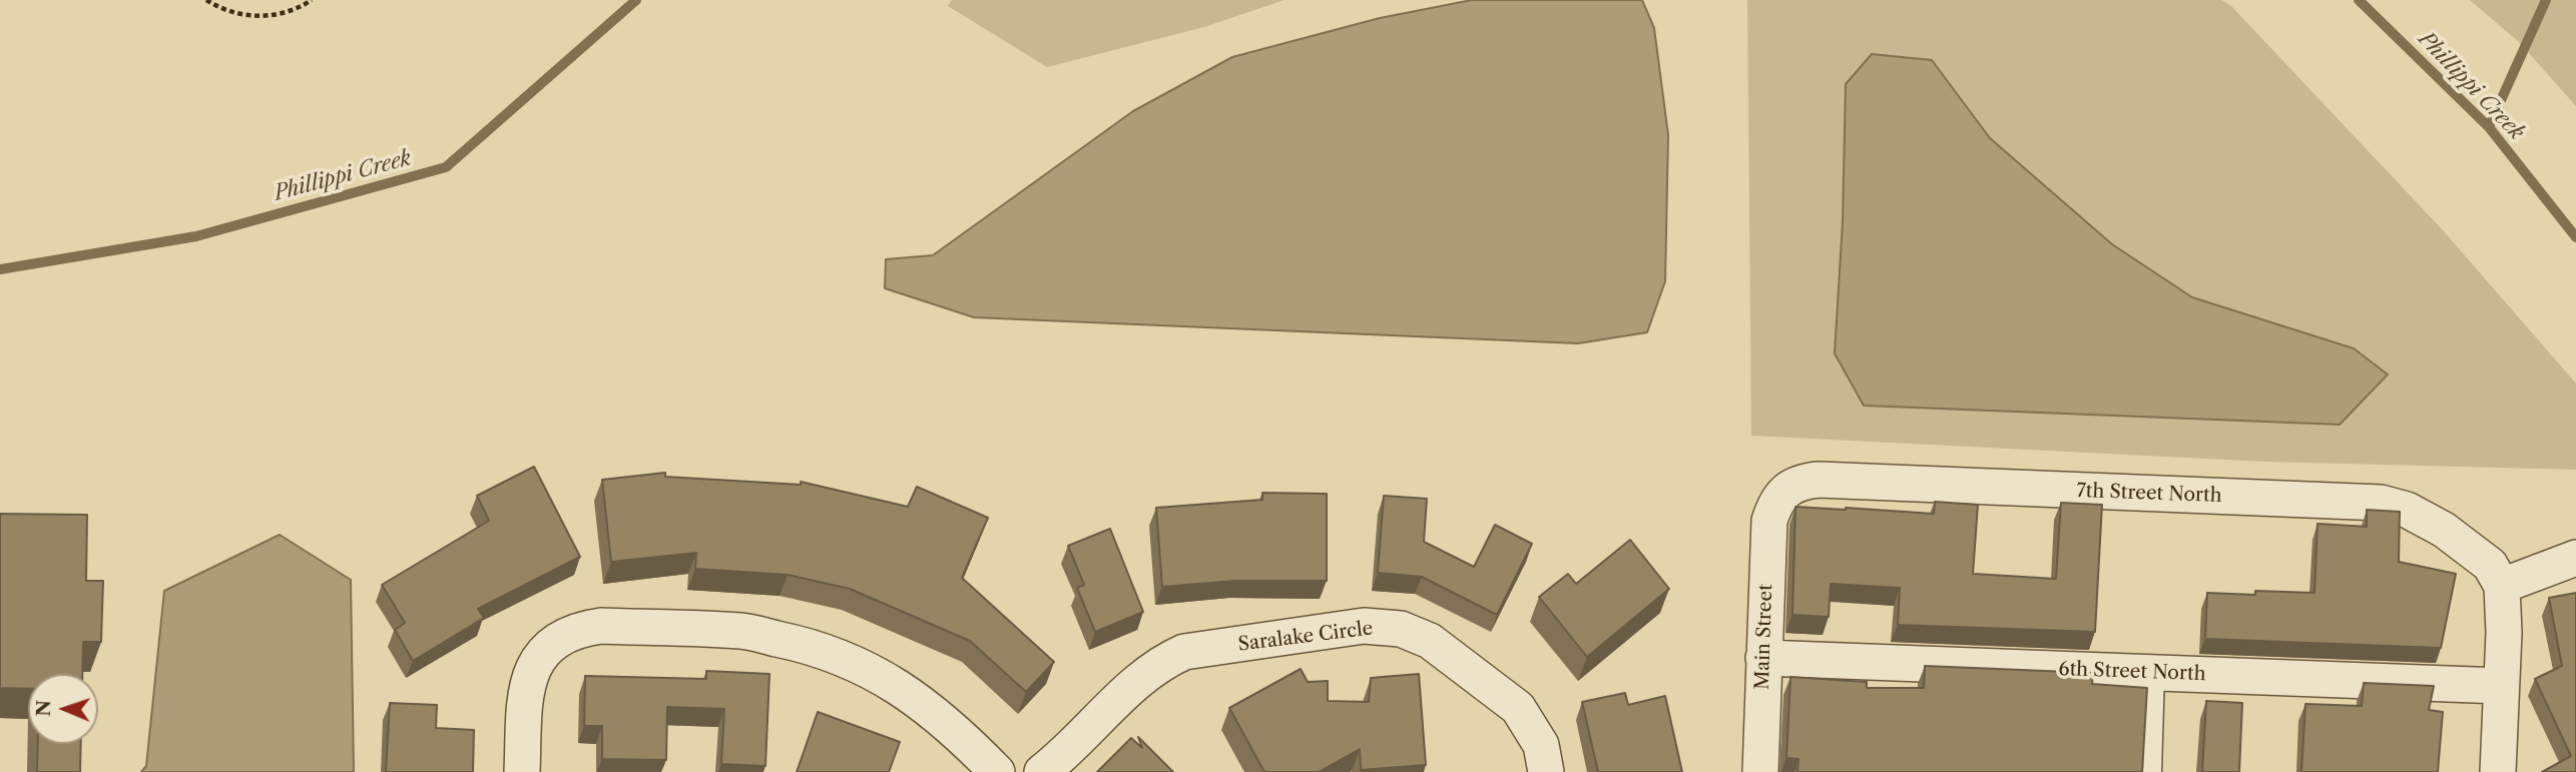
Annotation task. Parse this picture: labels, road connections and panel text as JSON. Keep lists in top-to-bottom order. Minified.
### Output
{"streets":{"street":["7th Street North","Saralake Circle","Main Street","6th Street North"]},"crossings":[["7th Street North","Main Street"],["Main Street","6th Street North"]],"water":["Phillippi Creek"],"north":"left"}
